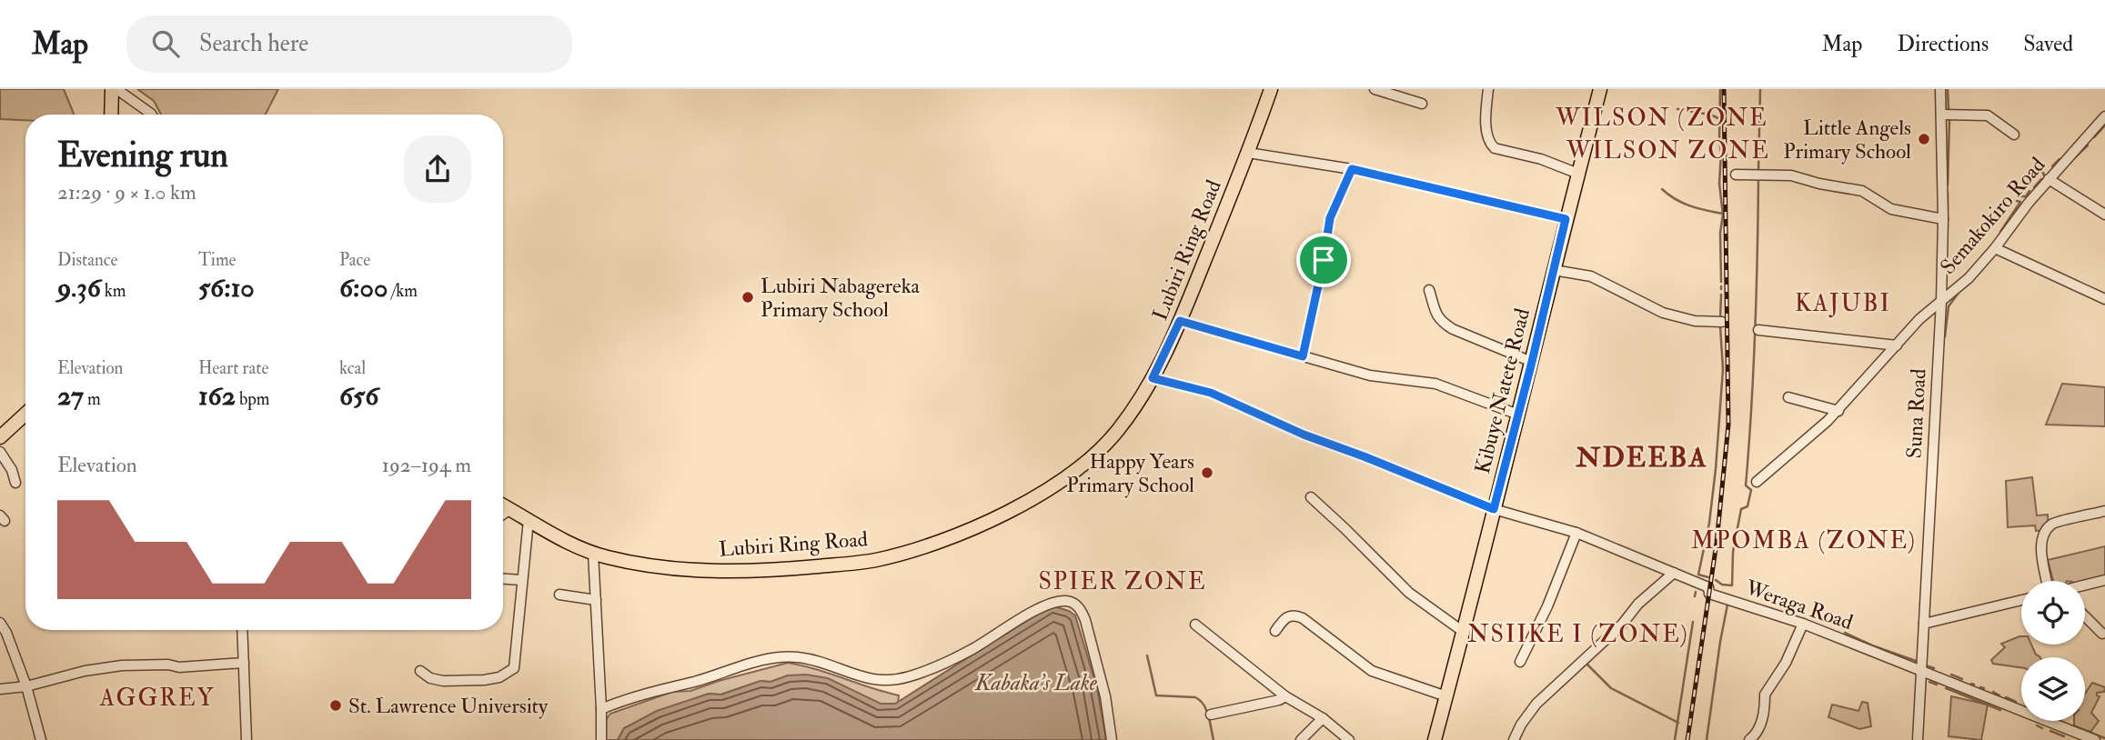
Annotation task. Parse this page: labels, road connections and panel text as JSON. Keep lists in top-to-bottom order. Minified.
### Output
{"streets":{"main road":["Lubiri Ring Road","Kibuye Natete Road"],"street":["Semakokiro Road","Suna Road","Weraga Road"]},"crossings":[["Semakokiro Road","Suna Road"],["Lubiri Ring Road","Weraga Road"],["Kibuye Natete Road","Weraga Road"],["Suna Road","Weraga Road"]],"districts":["WILSON (ZONE","WILSON ZONE","KAJUBI","NDEEBA","MPOMBA (ZONE)","SPIER ZONE","NSIIKE I (ZONE)","AGGREY"],"water":["Kabaka's Lake"],"places":["Little Angels Primary School","Lubiri Nabagereka Primary School","Happy Years Primary School","St. Lawrence University"],"page":{"header":"Map","search":"Search here","nav":["Map","Directions","Saved"],"heading":["Evening run","21:29 · 9 × 1.0 km"],"stats":[["Distance","9.36 km"],["Time","56:10"],["Pace","6:00 /km"],["Elevation","27 m"],["Heart rate","162 bpm"],["kcal","656"]],"chart":["Elevation","192–194 m"]}}
